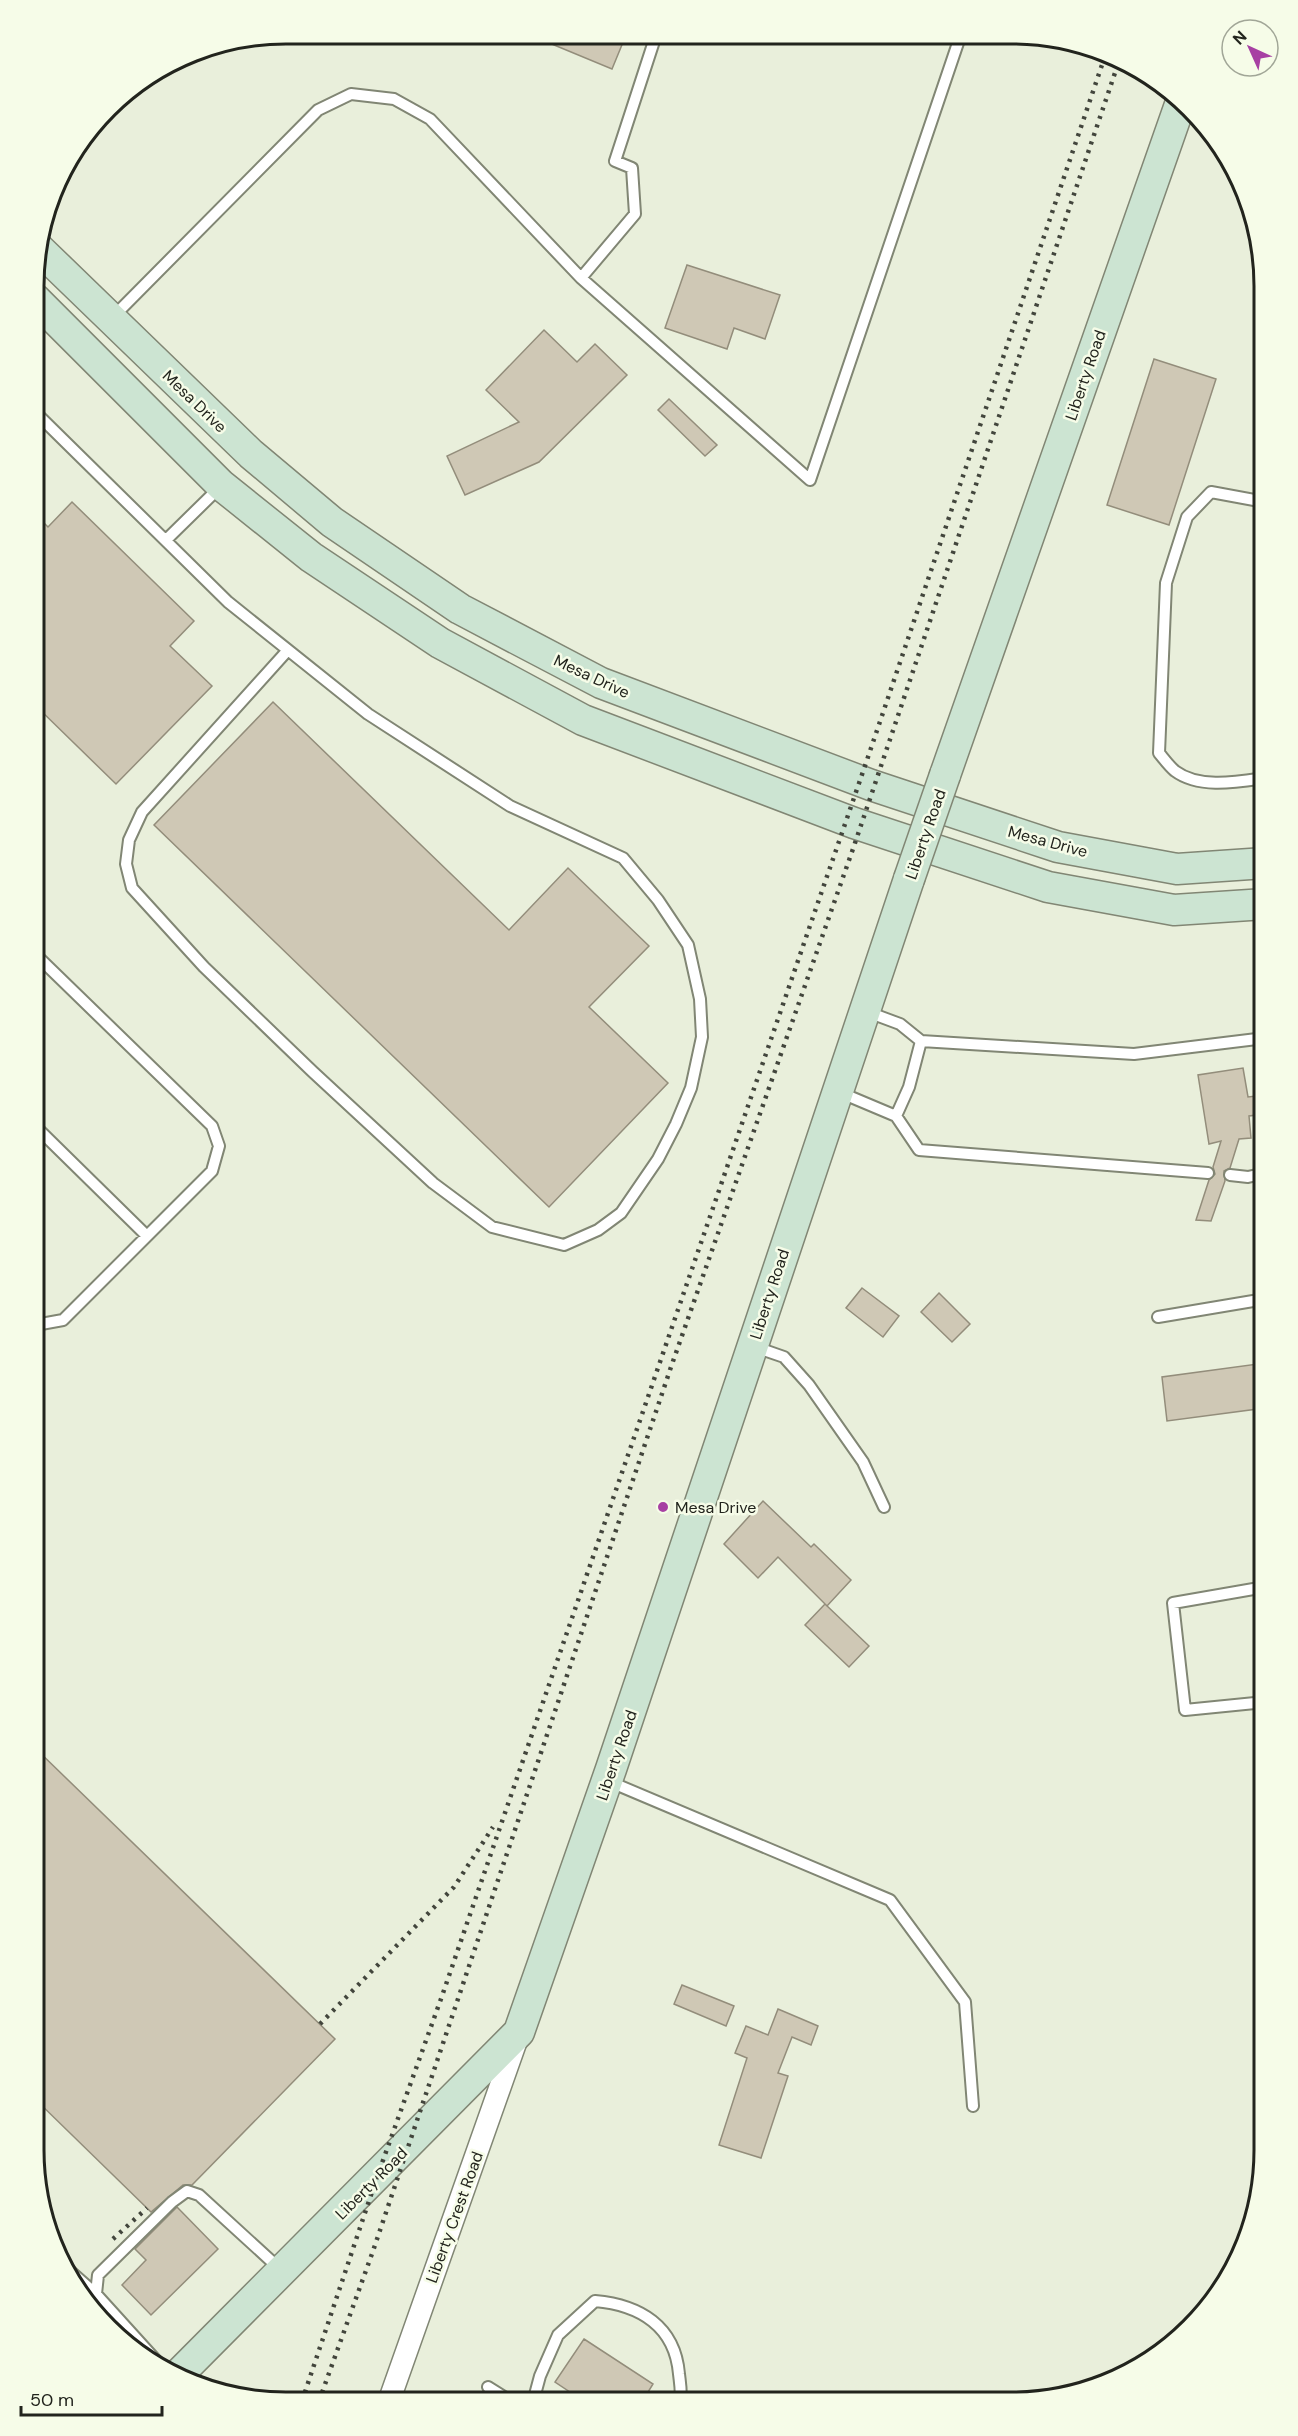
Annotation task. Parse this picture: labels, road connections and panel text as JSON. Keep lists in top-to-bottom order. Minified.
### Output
{"streets":{"main road":["Liberty Road","Mesa Drive"],"street":["Liberty Crest Road"]},"crossings":[["Liberty Road","Liberty Crest Road"]],"places":["Mesa Drive"],"scale_bar":"50 m","north":"top left"}
